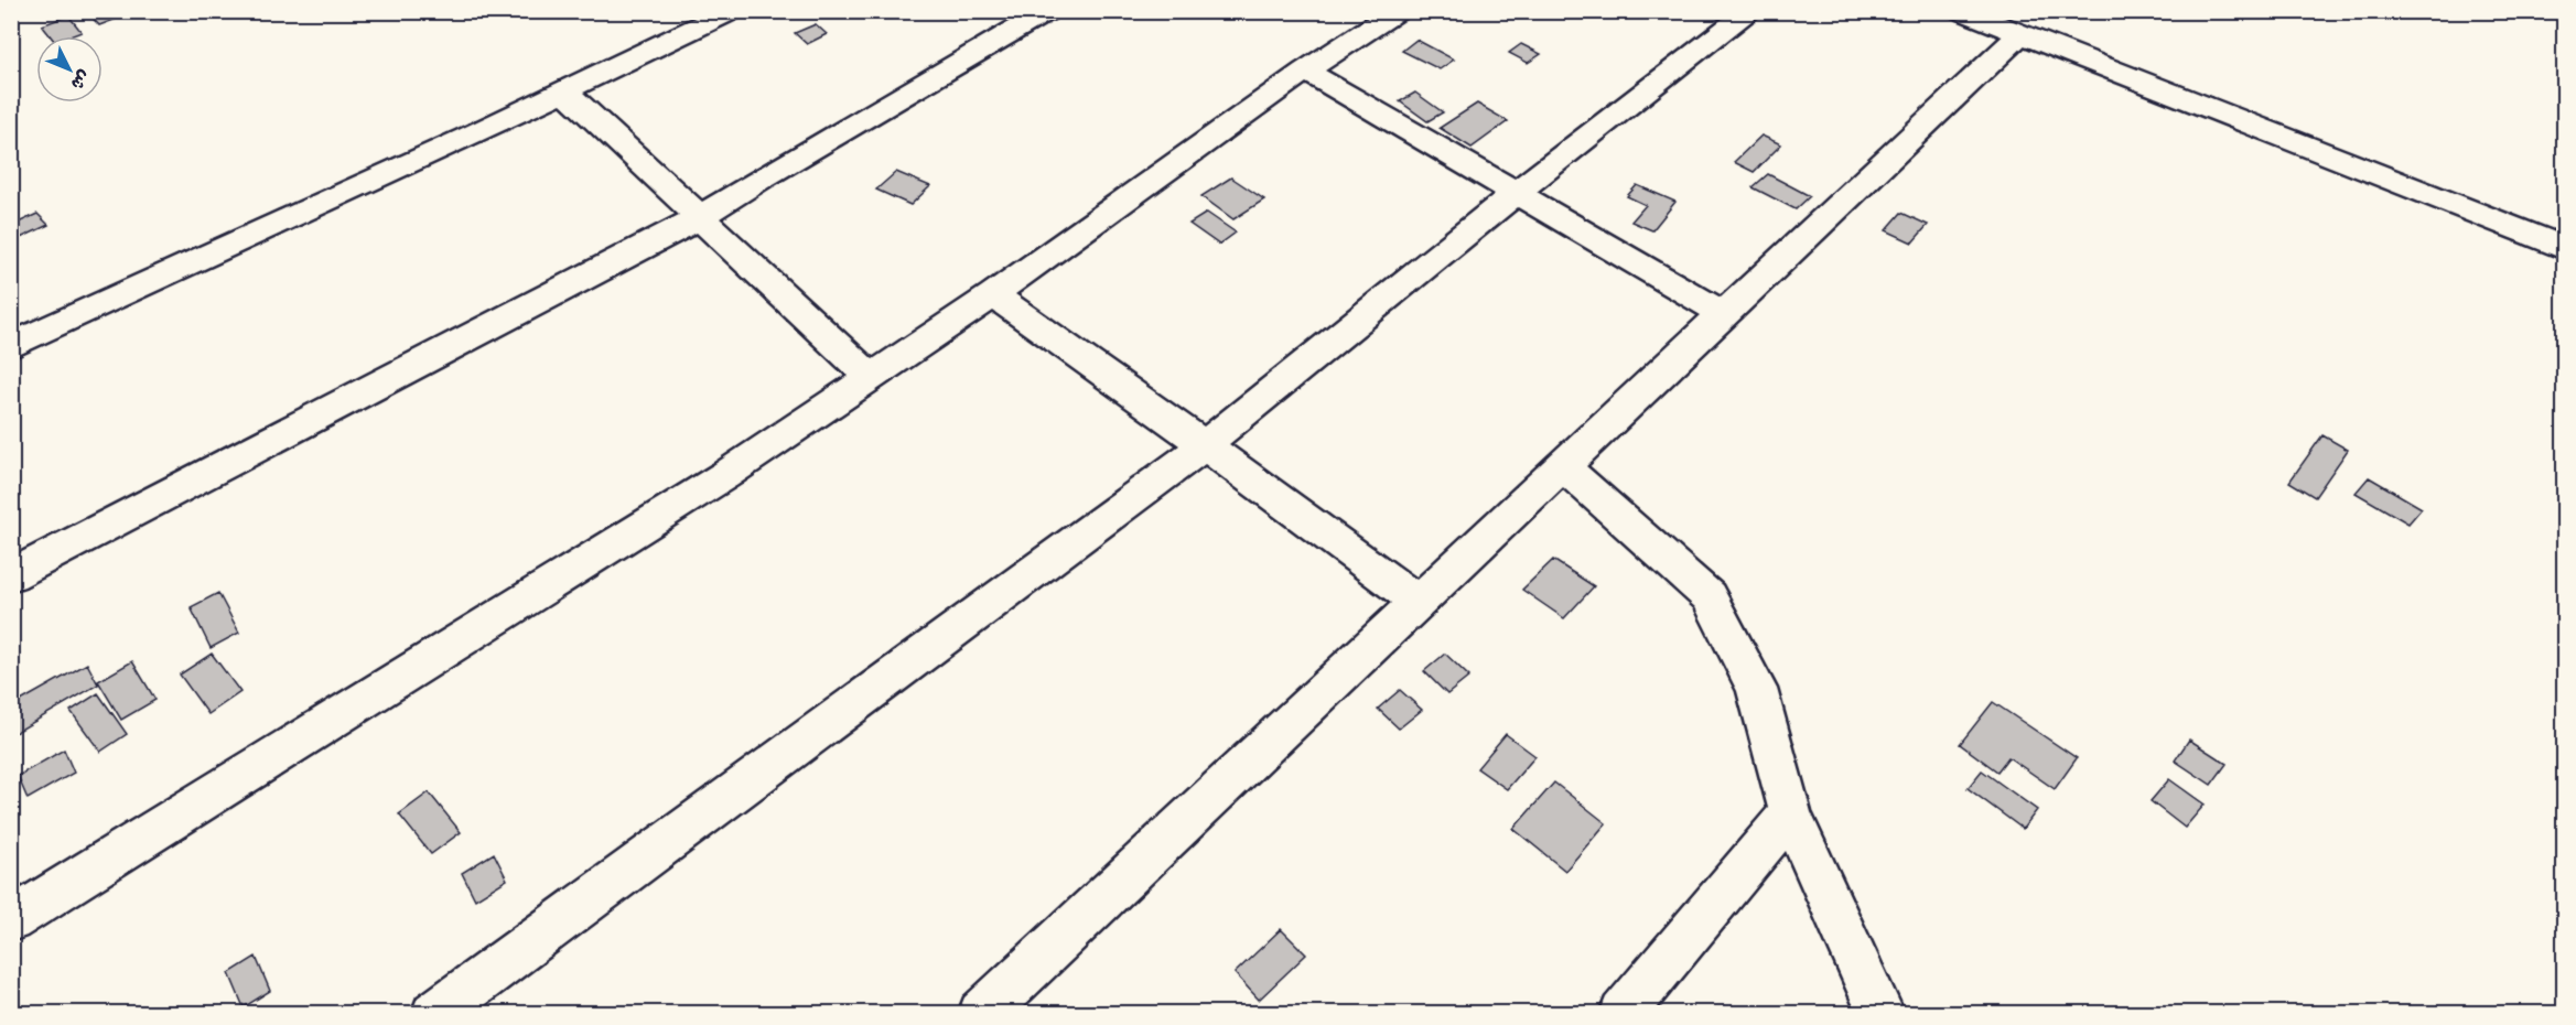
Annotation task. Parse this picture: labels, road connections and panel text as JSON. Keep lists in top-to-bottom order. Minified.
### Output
{"north":"bottom right"}
